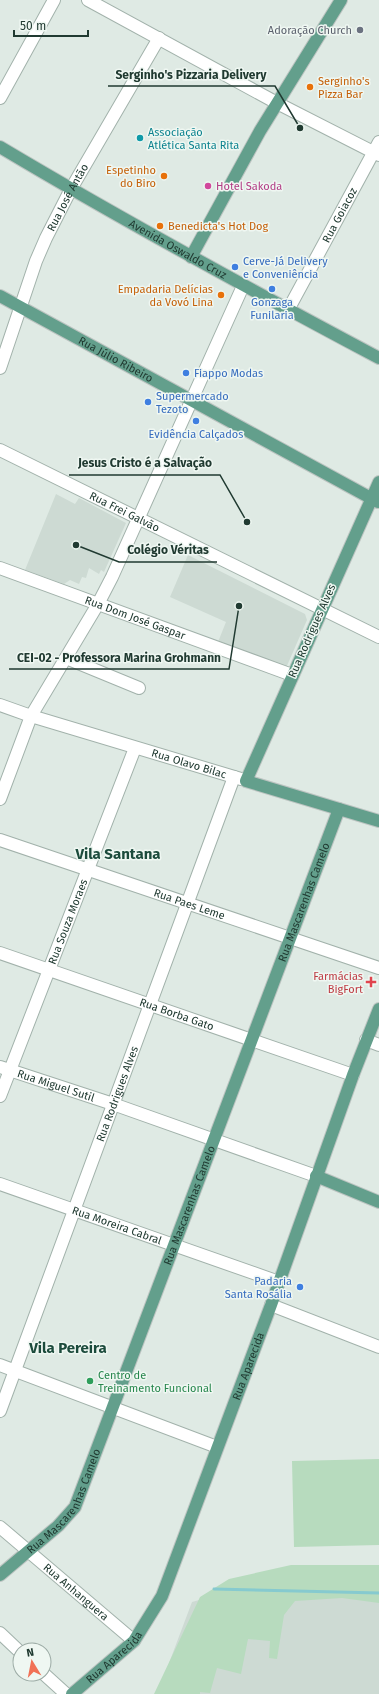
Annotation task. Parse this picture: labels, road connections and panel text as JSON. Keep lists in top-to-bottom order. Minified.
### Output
{"streets":{"main road":["Avenida Oswaldo Cruz","Rua Júlio Ribeiro","Rua Rodrigues Alves","Rua Olavo Bilac","Rua Mascarenhas Camelo","Rua Aparecida"],"street":["Rua José Antão","Rua Goiacoz","Rua Frei Galvão","Rua Dom José Gaspar","Rua Paes Leme","Rua Souza Moraes","Rua Borba Gato","Rua Miguel Sutil","Rua Moreira Cabral","Rua Anhanguera"]},"crossings":[["Rua José Antão","Avenida Oswaldo Cruz"],["Rua José Antão","Rua Júlio Ribeiro"],["Rua Goiacoz","Avenida Oswaldo Cruz"],["Rua Júlio Ribeiro","Rua Rodrigues Alves"],["Rua Frei Galvão","Rua Rodrigues Alves"],["Rua Dom José Gaspar","Rua Rodrigues Alves"],["Rua Rodrigues Alves","Rua Olavo Bilac"],["Rua Rodrigues Alves","Rua Paes Leme"],["Rua Rodrigues Alves","Rua Borba Gato"],["Rua Rodrigues Alves","Rua Miguel Sutil"],["Rua Rodrigues Alves","Rua Moreira Cabral"],["Rua Olavo Bilac","Rua Mascarenhas Camelo"],["Rua Olavo Bilac","Rua Souza Moraes"],["Rua Mascarenhas Camelo","Rua Paes Leme"],["Rua Mascarenhas Camelo","Rua Borba Gato"],["Rua Mascarenhas Camelo","Rua Miguel Sutil"],["Rua Mascarenhas Camelo","Rua Moreira Cabral"],["Rua Mascarenhas Camelo","Rua Anhanguera"],["Rua Paes Leme","Rua Souza Moraes"],["Rua Souza Moraes","Rua Borba Gato"],["Rua Souza Moraes","Rua Miguel Sutil"],["Rua Borba Gato","Rua Aparecida"],["Rua Miguel Sutil","Rua Aparecida"],["Rua Moreira Cabral","Rua Aparecida"],["Rua Aparecida","Rua Anhanguera"]],"districts":["Vila Santana","Vila Pereira"],"places":{"other":["Adoração Church","Serginho's Pizza Bar","Serginho's Pizzaria Delivery","Associação Atlética Santa Rita","Espetinho do Biro","Hotel Sakoda","Benedicta's Hot Dog","Cerve-Já Delivery e Conveniência","Gonzaga Funilaria","Empadaria Delícias da Vovó Lina","Fiappo Modas","Supermercado Tezoto","Evidência Calçados","Jesus Cristo é a Salvação","Colégio Véritas","CEI-02 - Professora Marina Grohmann","Padaria Santa Rosália","Centro de Treinamento Funcional"],"health":["Farmácias BigFort"]},"scale_bar":"50 m","north":"top"}
